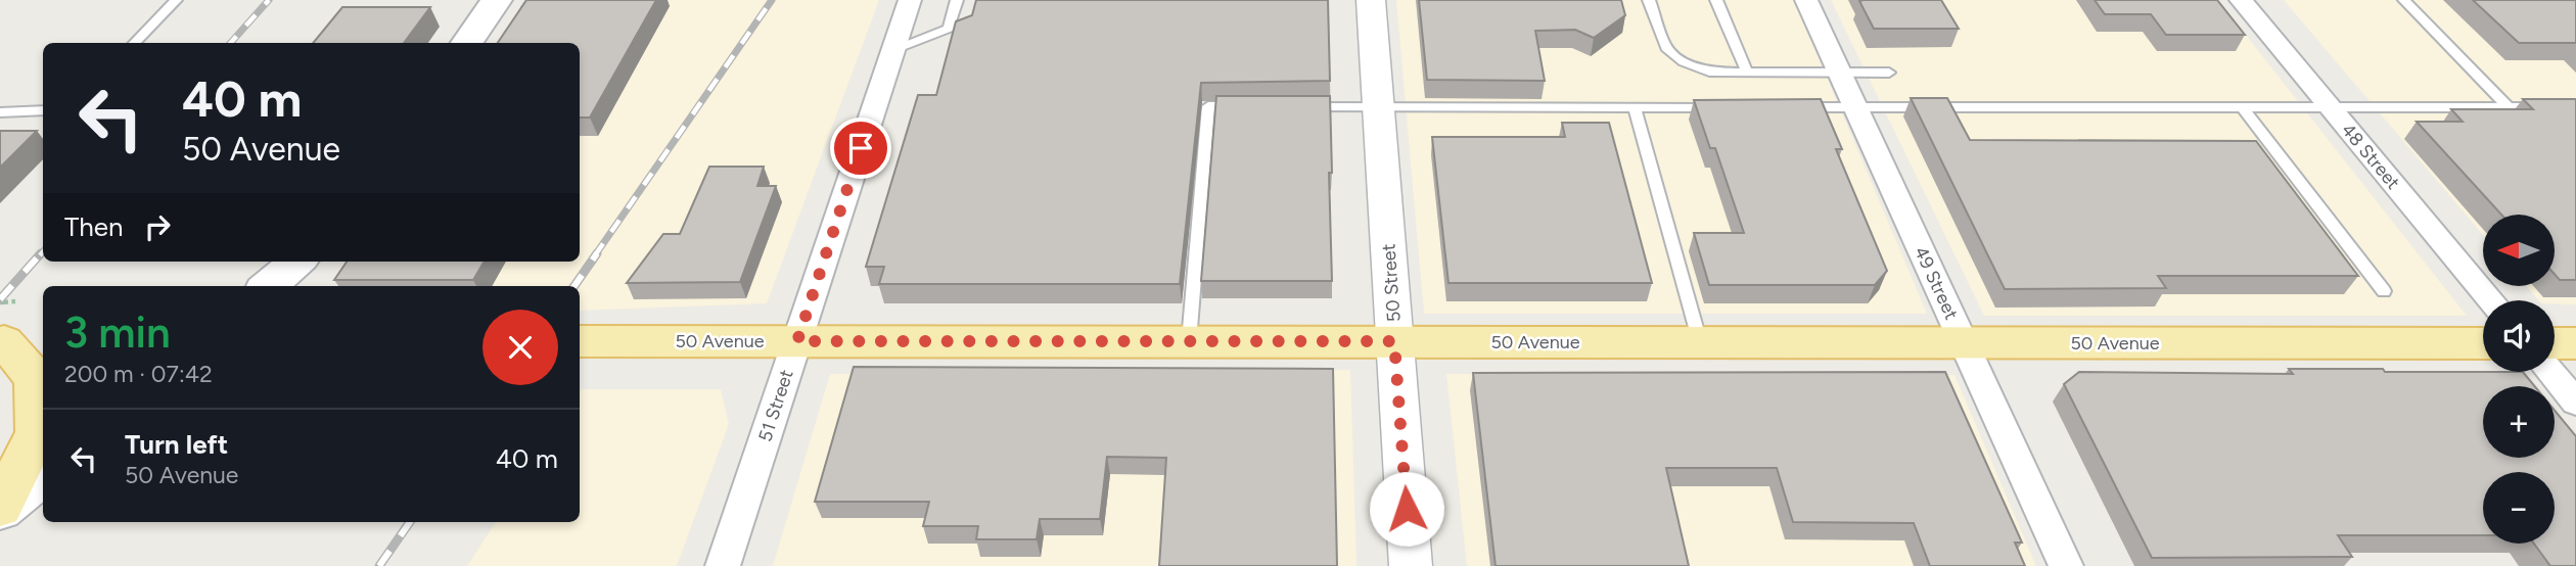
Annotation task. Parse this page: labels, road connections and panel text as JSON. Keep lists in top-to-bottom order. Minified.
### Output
{"streets":{"main road":["50 Avenue"],"street":["48 Street","50 Street","49 Street","51 Street"]},"crossings":[["50 Street","50 Avenue"],["49 Street","50 Avenue"],["50 Avenue","51 Street"]],"north":"left","page":{"turn":["40 m","50 Avenue"],"then":"Then","map_buttons":["+","−"],"heading":["3 min","200 m · 07:42"],"list":[{"name":"Turn left","note":"50 Avenue","value":"40 m"}]}}
